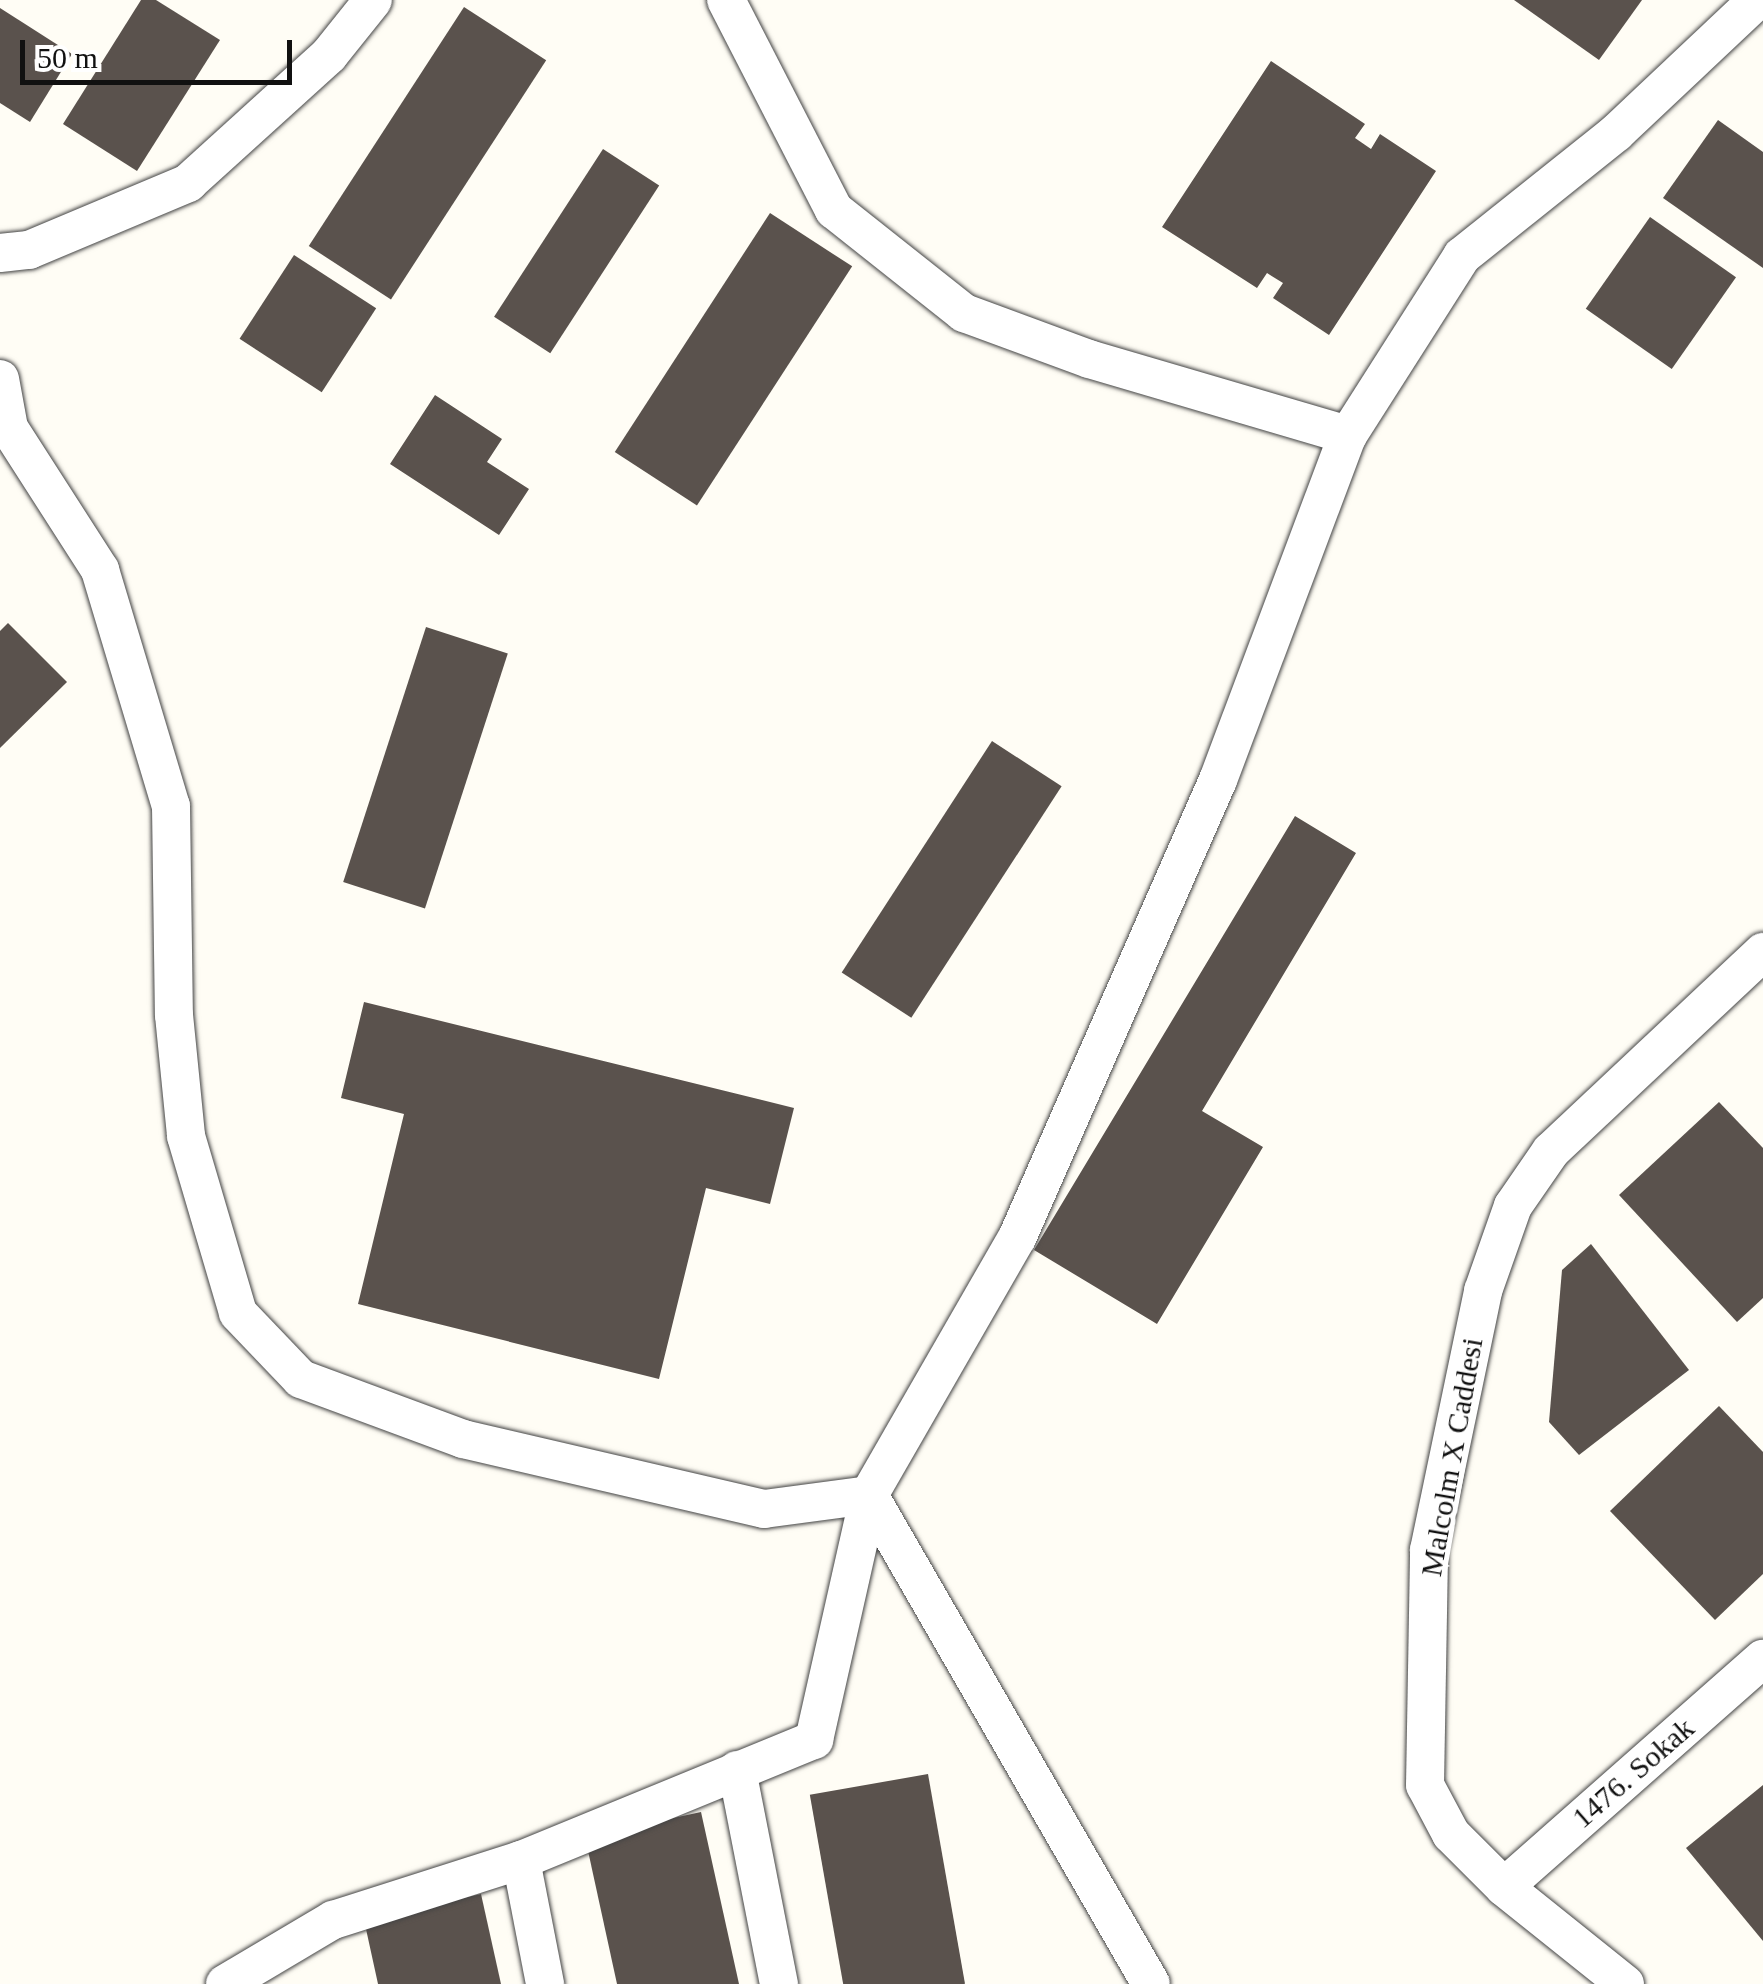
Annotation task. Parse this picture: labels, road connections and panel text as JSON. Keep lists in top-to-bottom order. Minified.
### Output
{"streets":{"street":["Malcolm X Caddesi","1476. Sokak"]},"crossings":[["Malcolm X Caddesi","1476. Sokak"]],"scale_bar":"50 m"}
